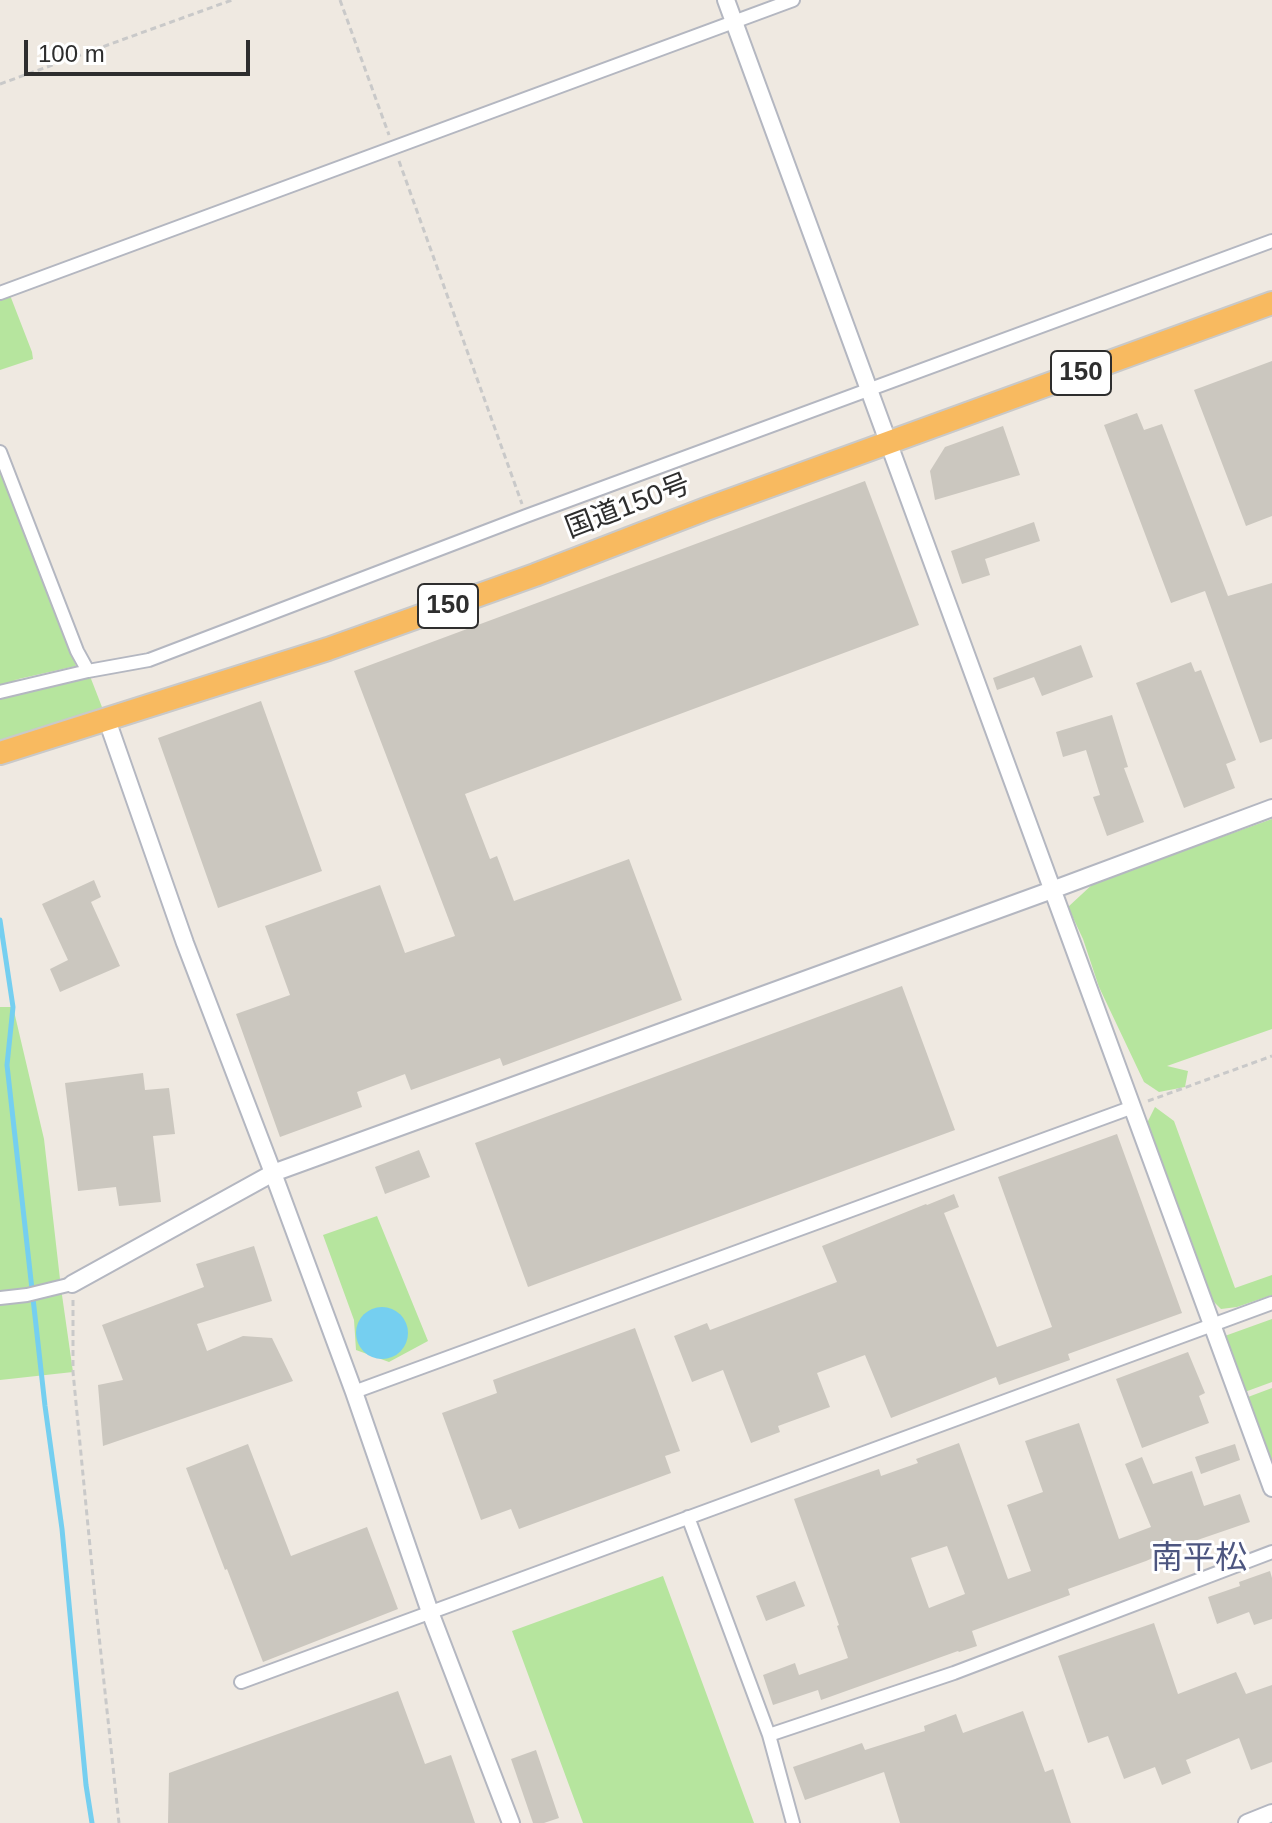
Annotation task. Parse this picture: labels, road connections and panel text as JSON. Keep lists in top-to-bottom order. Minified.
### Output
{"streets":{"highway":["150","国道150号"]},"districts":["南平松"],"scale_bar":"100 m"}
